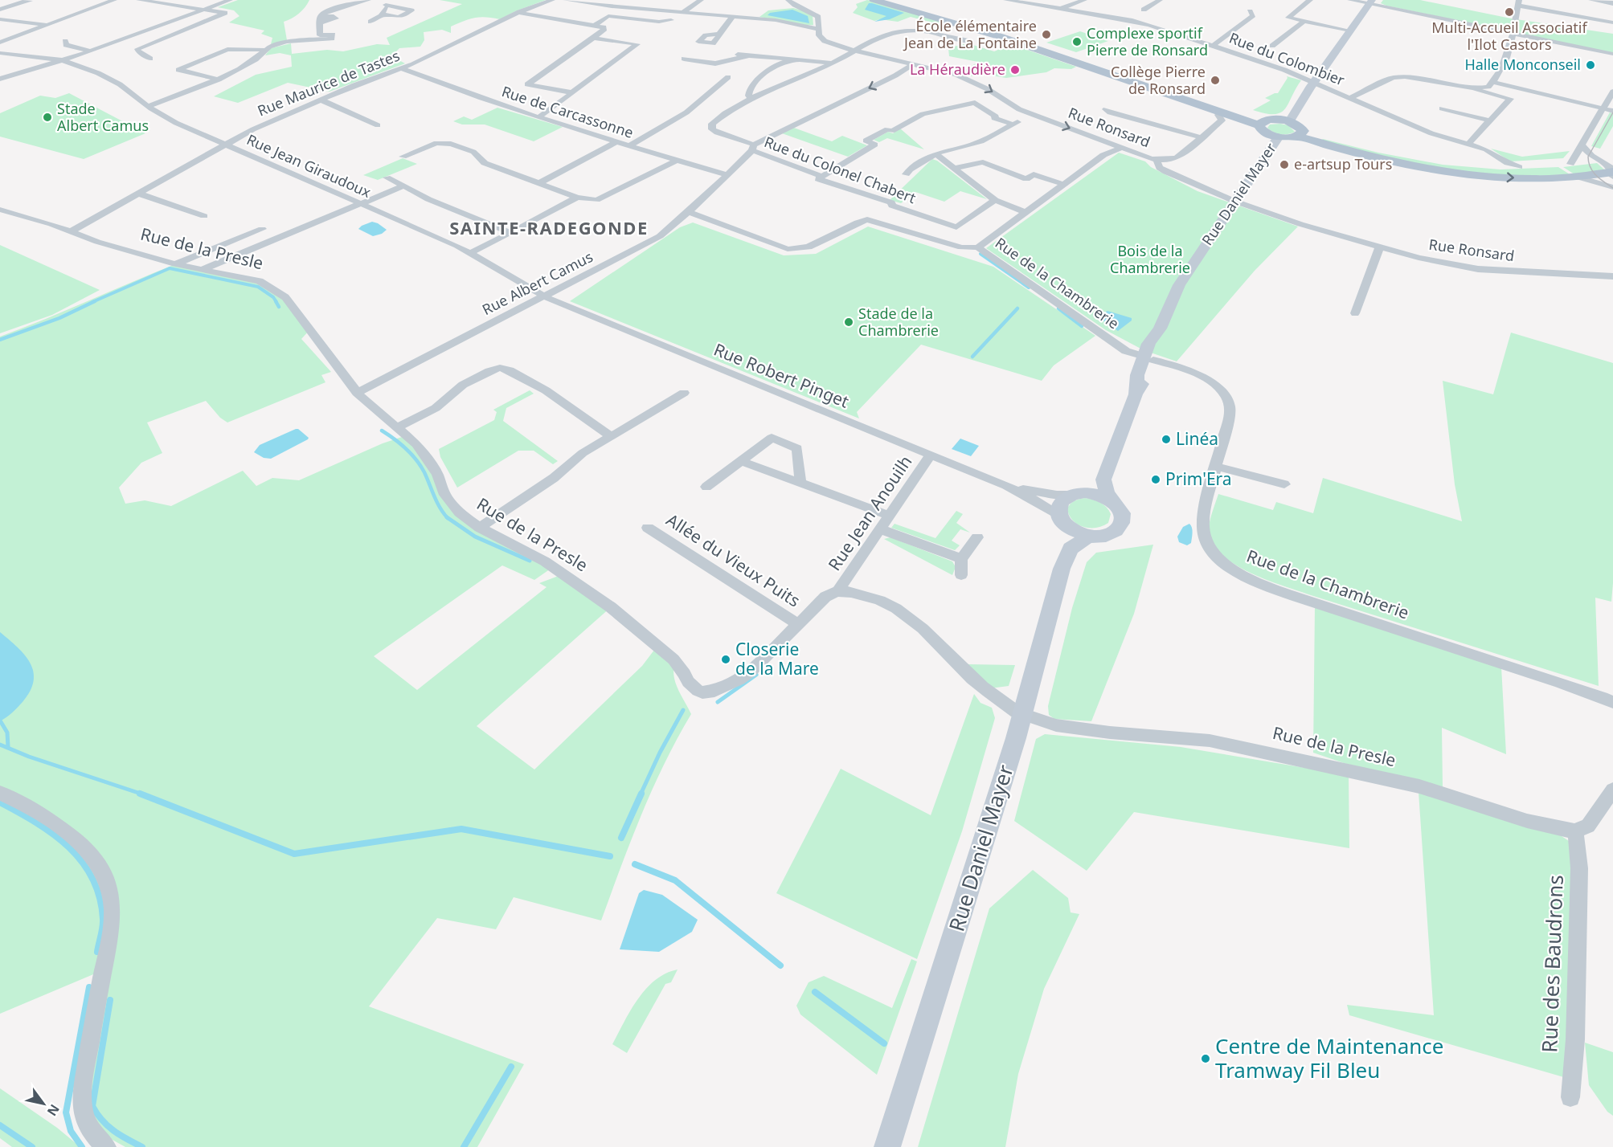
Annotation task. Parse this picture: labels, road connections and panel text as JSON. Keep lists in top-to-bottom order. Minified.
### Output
{"streets":{"main road":["Rue Daniel Mayer"],"street":["Rue du Colombier","Rue Maurice de Tastes","Rue de Carcassonne","Rue Ronsard","Rue Jean Giraudoux","Rue du Colonel Chabert","Rue de la Presle","Rue Albert Camus","Rue de la Chambrerie","Rue Robert Pinget","Rue Jean Anouilh","Allée du Vieux Puits","Rue des Baudrons"]},"crossings":[["Rue Maurice de Tastes","Rue de Carcassonne"],["Rue Maurice de Tastes","Rue Jean Giraudoux"],["Rue Maurice de Tastes","Rue de la Presle"],["Rue de Carcassonne","Rue Albert Camus"],["Rue Ronsard","Rue Daniel Mayer"],["Rue Ronsard","Rue Albert Camus"],["Rue Ronsard","Rue de la Chambrerie"],["Rue Jean Giraudoux","Rue Albert Camus"],["Rue Jean Giraudoux","Rue Robert Pinget"],["Rue du Colonel Chabert","Rue Albert Camus"],["Rue Daniel Mayer","Rue de la Presle"],["Rue Daniel Mayer","Rue de la Chambrerie"],["Rue de la Presle","Rue Albert Camus"],["Rue de la Presle","Rue Jean Anouilh"],["Rue de la Presle","Allée du Vieux Puits"],["Rue de la Presle","Rue des Baudrons"],["Rue Albert Camus","Rue Robert Pinget"],["Rue Robert Pinget","Rue Jean Anouilh"]],"districts":["SAINTE-RADEGONDE"],"parks":["Bois de la Chambrerie"],"places":["Multi-Accueil Associatif l'Ilot Castors","École élémentaire Jean de La Fontaine","Complexe sportif Pierre de Ronsard","Halle Monconseil","La Héraudière","Collège Pierre de Ronsard","Stade Albert Camus","e-artsup Tours","Stade de la Chambrerie","Linéa","Prim'Era","Closerie de la Mare","Centre de Maintenance Tramway Fil Bleu"],"north":"bottom right"}
